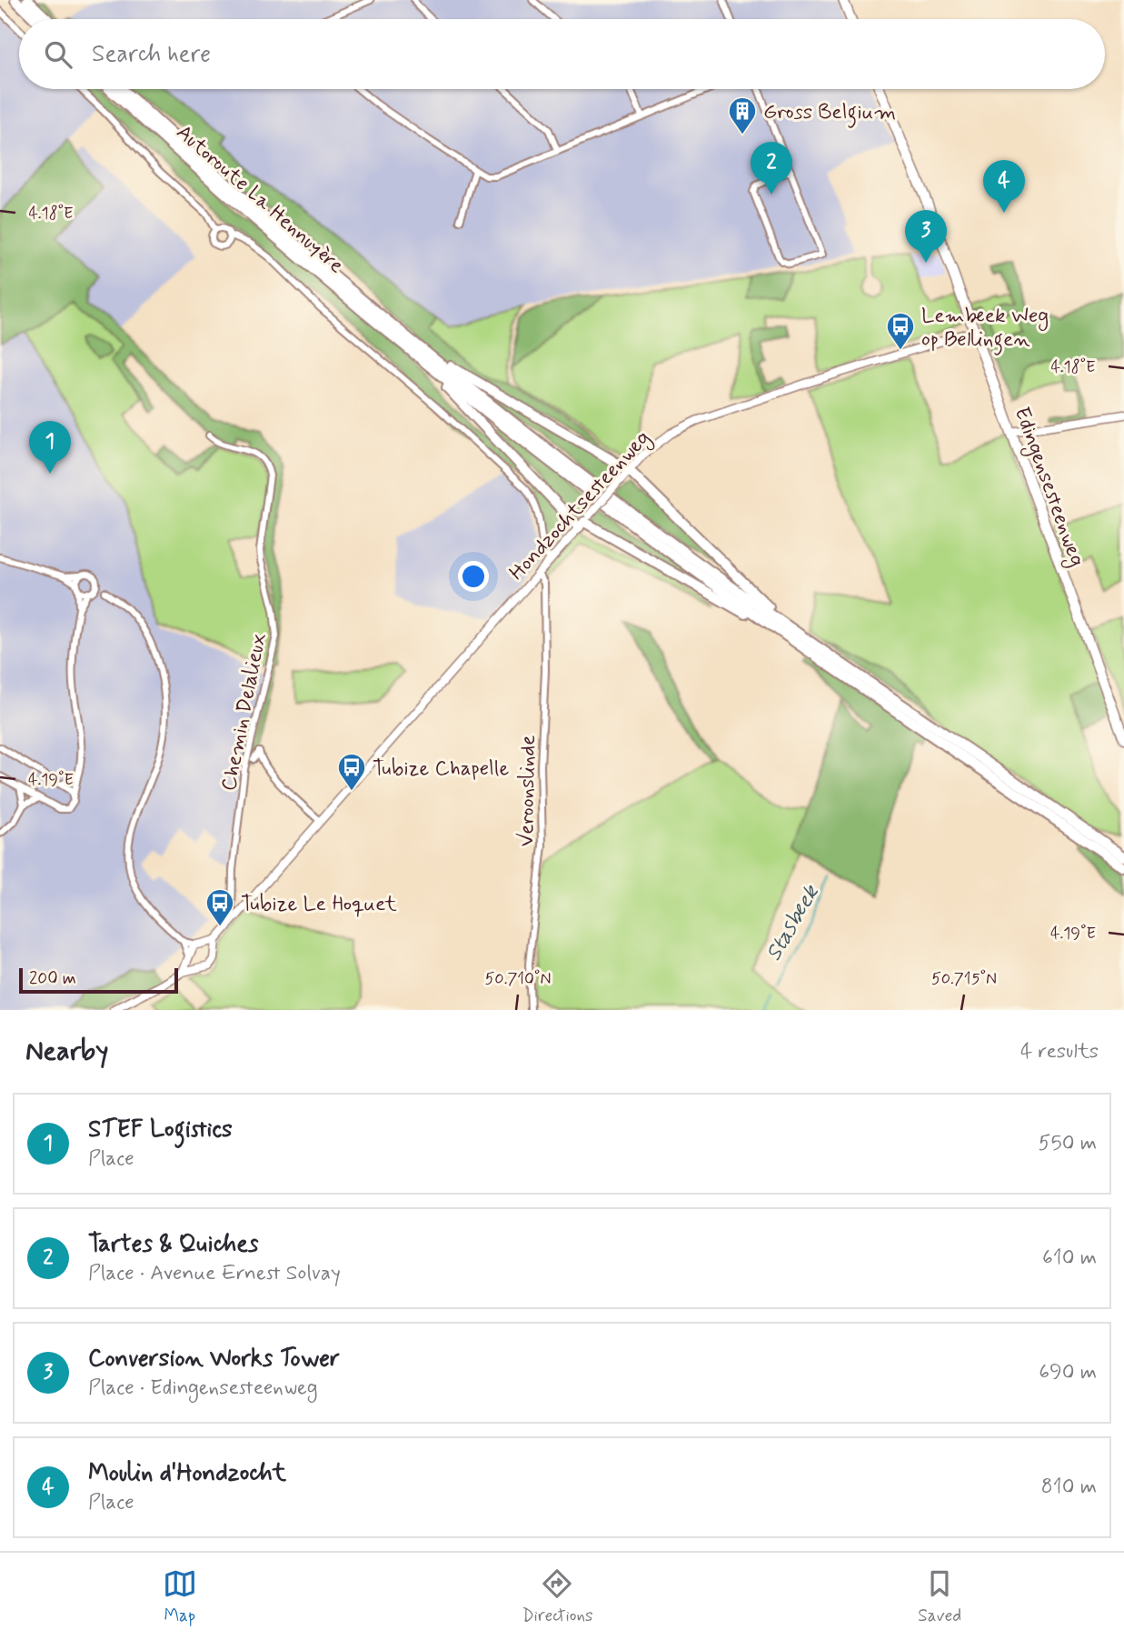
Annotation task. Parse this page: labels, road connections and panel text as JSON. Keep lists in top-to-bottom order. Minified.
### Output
{"streets":{"highway":["Autoroute La Hennuyère"],"main road":["Edingensesteenweg","Hondzochtsesteenweg"],"street":["Chemin Delalieux","Veroonslinde"]},"crossings":[["Edingensesteenweg","Hondzochtsesteenweg"],["Hondzochtsesteenweg","Chemin Delalieux"],["Hondzochtsesteenweg","Veroonslinde"]],"water":["Stasbeek"],"places":{"building":["Gross Belgium"],"bus stop":["Lembeek Weg op Bellingen","Tubize Chapelle","Tubize Le Hoquet"]},"scale_bar":"200 m","page":{"search":"Search here","pins":["2","4","3","1"],"scale":"200 m","heading":["Nearby","4 results"],"list":[{"mark":"1","name":"STEF Logistics","note":"Place","value":"550 m"},{"mark":"2","name":"Tartes & Quiches","note":"Place · Avenue Ernest Solvay","value":"610 m"},{"mark":"3","name":"Conversion Works Tower","note":"Place · Edingensesteenweg","value":"690 m"},{"mark":"4","name":"Moulin d'Hondzocht","note":"Place","value":"810 m"}],"nav":["Map","Directions","Saved"]},"coordinates":["4.18°E","4.19°E","50.710°N","50.715°N"]}
